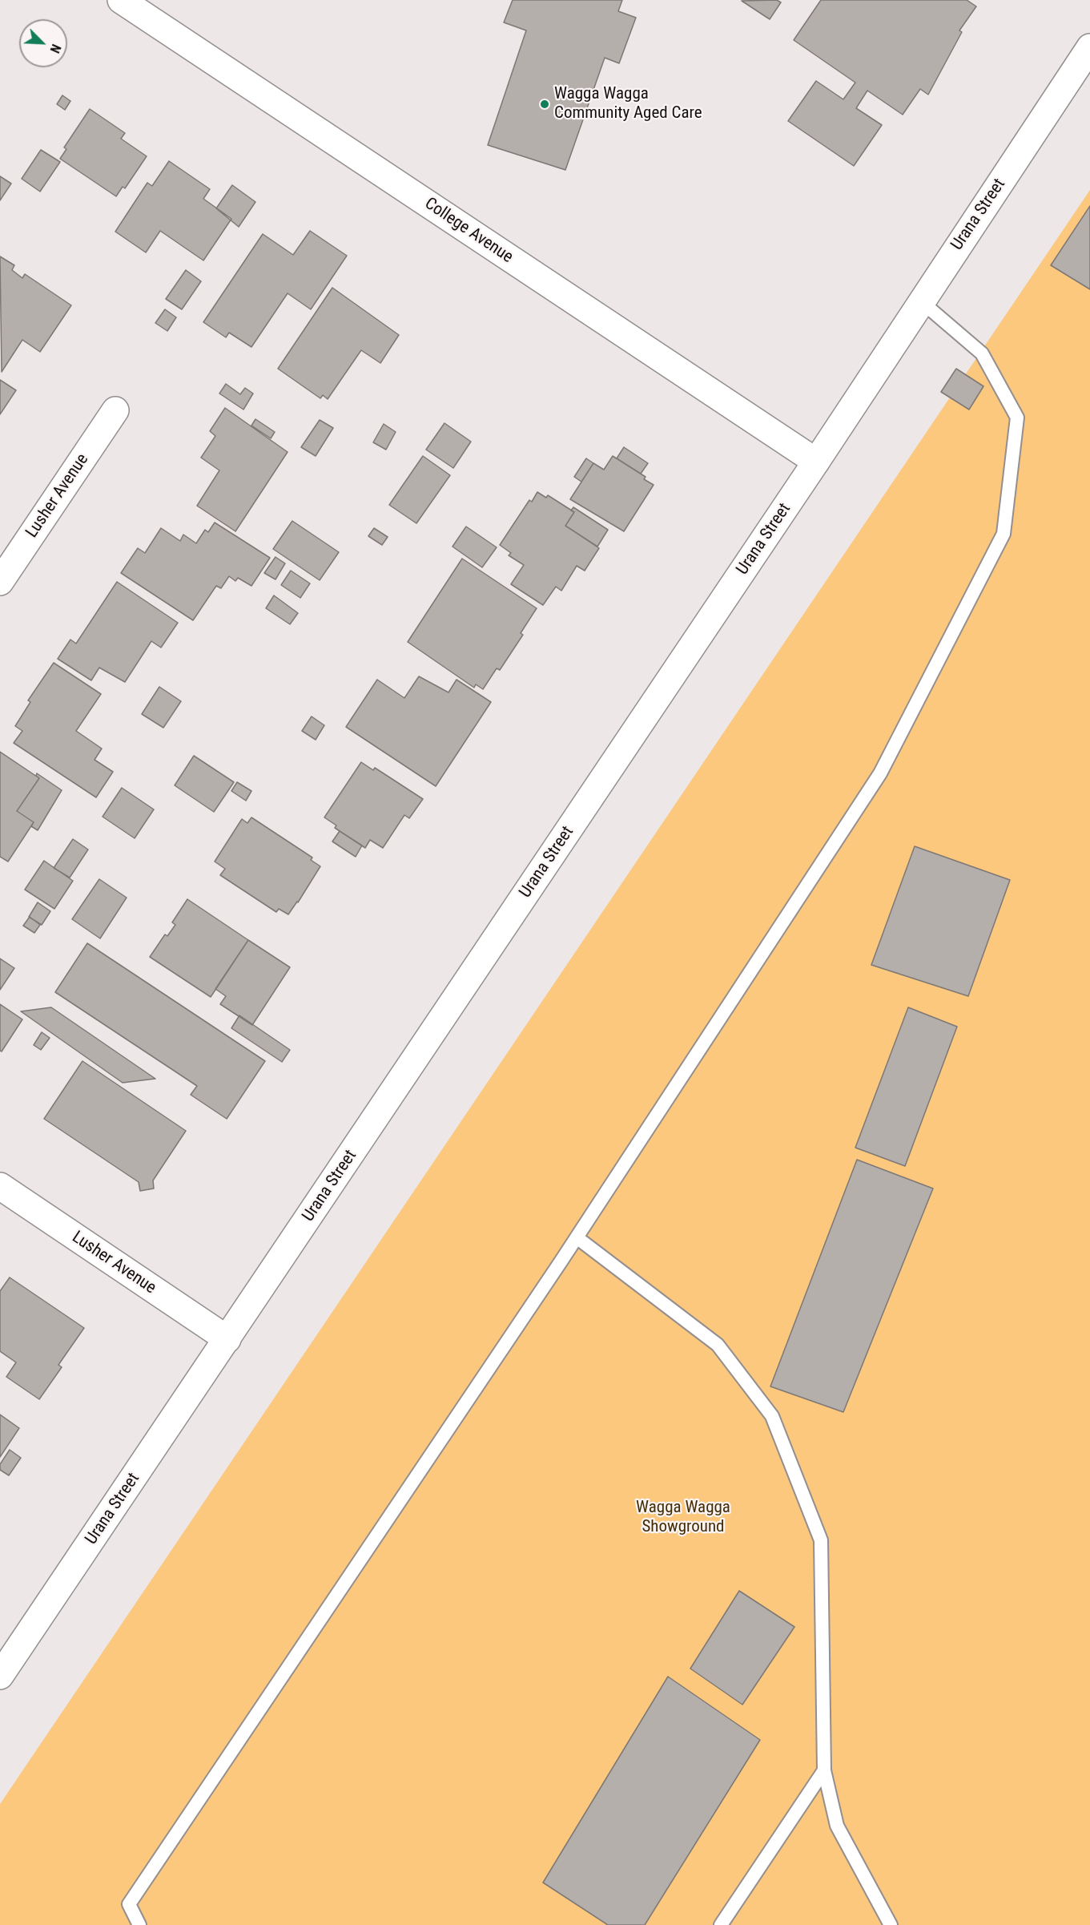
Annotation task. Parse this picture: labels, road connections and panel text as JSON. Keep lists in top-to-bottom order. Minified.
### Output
{"streets":{"street":["Urana Street","College Avenue","Lusher Avenue"]},"crossings":[["Urana Street","College Avenue"],["Urana Street","Lusher Avenue"]],"parks":["Wagga Wagga Showground"],"places":["Wagga Wagga Community Aged Care"],"north":"bottom right"}
